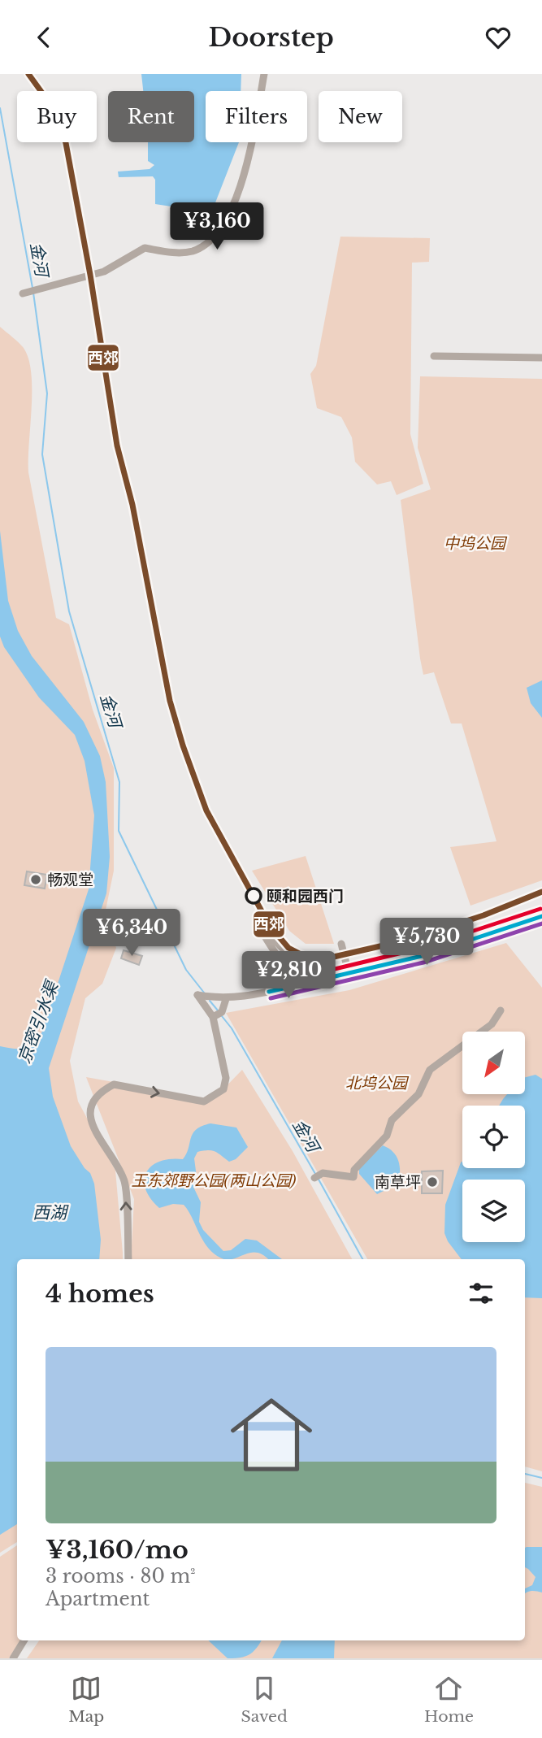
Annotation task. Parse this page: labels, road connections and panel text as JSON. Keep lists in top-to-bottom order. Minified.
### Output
{"water":["金河","京密引水渠","西湖"],"parks":["中坞公园","北坞公园","玉东郊野公园(两山公园)"],"places":["畅观堂","颐和园西门","南草坪"],"lines":["transit line 西郊"],"north":"bottom left","page":{"header":"Doorstep","chip":["Buy","Rent","Filters","New"],"price":["¥3,160","¥6,340","¥5,730","¥2,810"],"heading":"4 homes","list":[{"name":"¥3,160/mo","note":"3 rooms · 80 m² · Apartment"}],"tabs":["Map","Saved","Home"]}}
